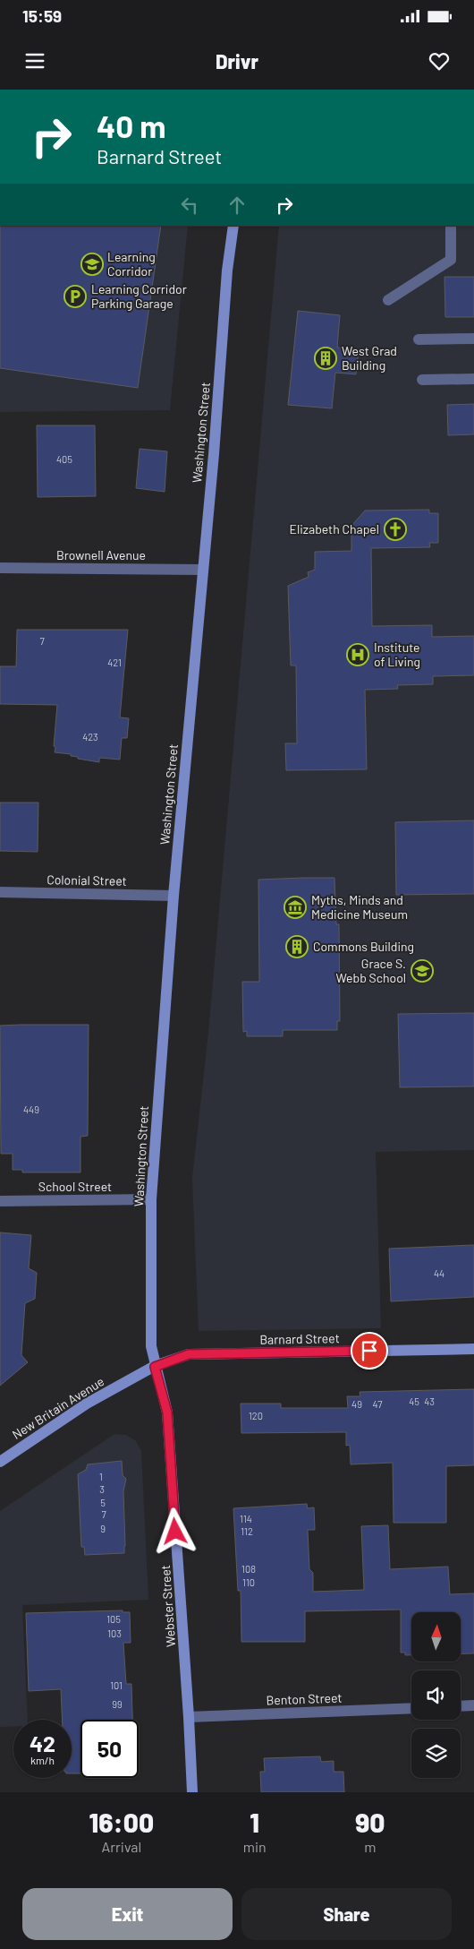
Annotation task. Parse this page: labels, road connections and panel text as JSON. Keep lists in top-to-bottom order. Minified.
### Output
{"streets":{"main road":["Washington Street","Barnard Street","New Britain Avenue","Webster Street"],"street":["Brownell Avenue","Colonial Street","School Street","Benton Street"]},"crossings":[["Washington Street","Brownell Avenue"],["Washington Street","Colonial Street"],["Washington Street","School Street"],["Washington Street","Barnard Street"],["Washington Street","New Britain Avenue"],["Washington Street","Webster Street"],["Barnard Street","New Britain Avenue"],["Barnard Street","Webster Street"],["New Britain Avenue","Webster Street"],["Webster Street","Benton Street"]],"places":{"school or university":["Learning Corridor","Grace S. Webb School"],"parking":["Learning Corridor Parking Garage"],"building":["West Grad Building","Commons Building"],"church":["Elizabeth Chapel"],"hospital":["Institute of Living"],"museum":["Myths, Minds and Medicine Museum"]},"house_numbers":["405","7","421","423","449","44","45","43","49","47","120","1","3","5","7","114","9","112","108","110","105","103","101","99"],"north":"top","page":{"status":"15:59","header":"Drivr","turn":["40 m","Barnard Street"],"speed":"42 km/h","limit":"50","eta":["16:00","Arrival","1","min","90","m"],"buttons":["Exit","Share"]}}
